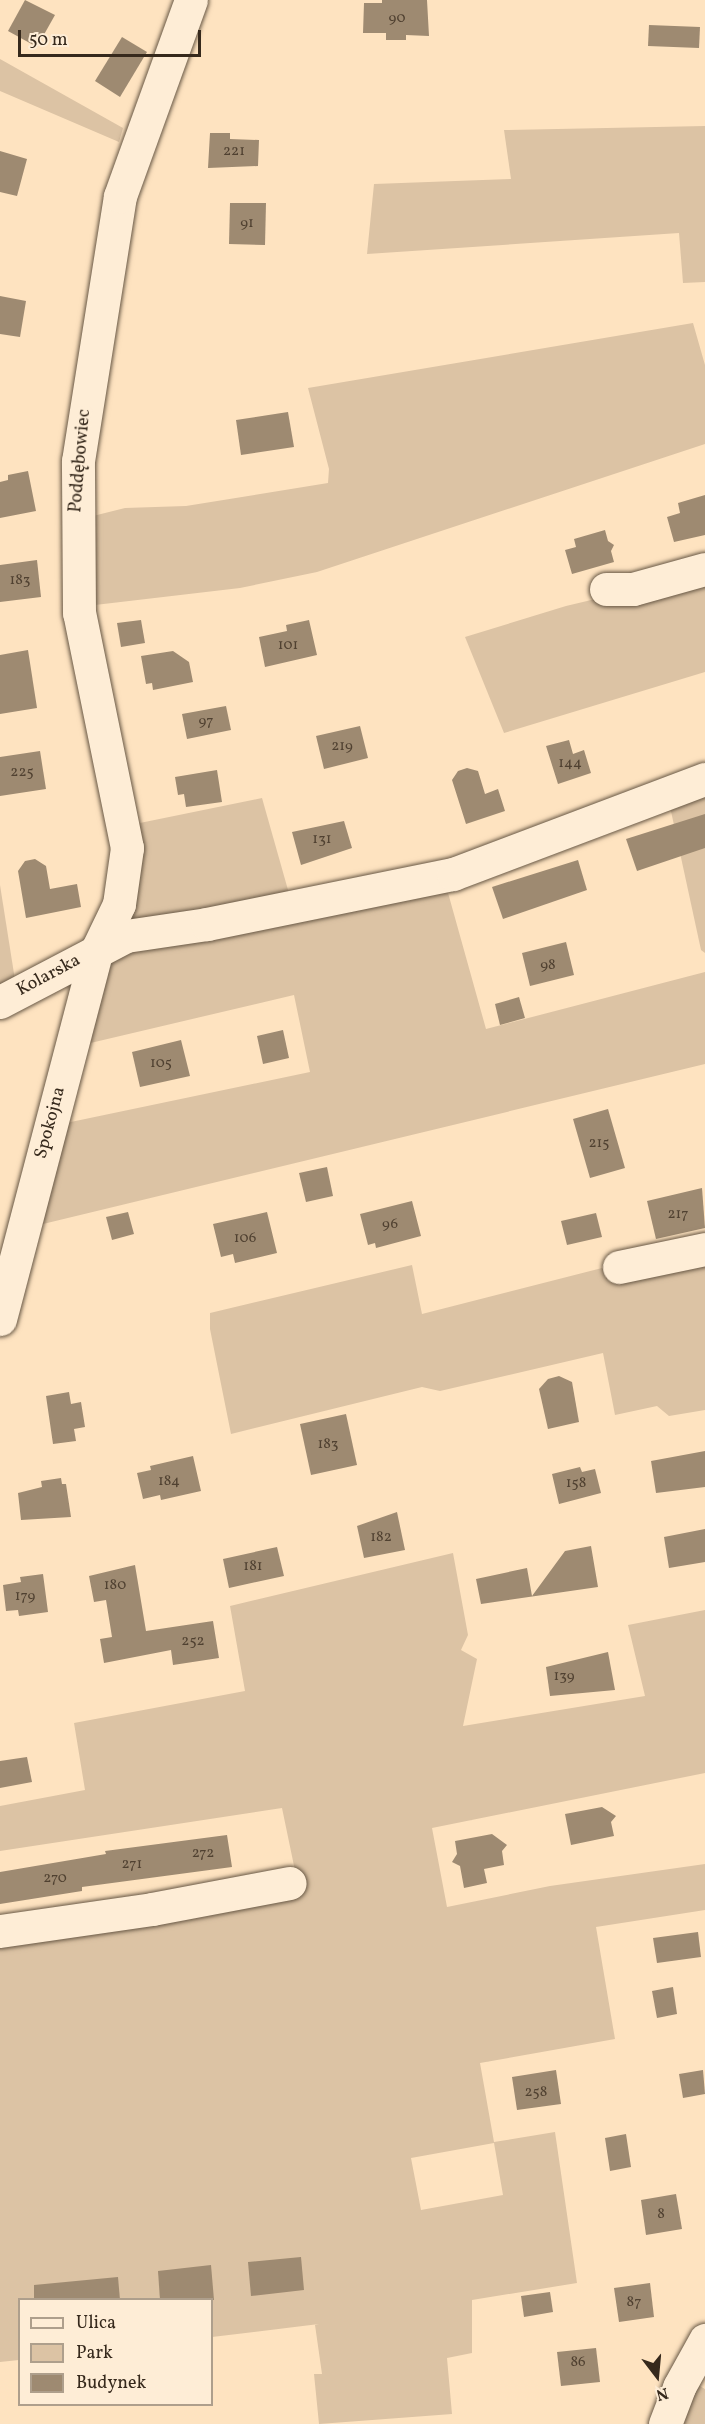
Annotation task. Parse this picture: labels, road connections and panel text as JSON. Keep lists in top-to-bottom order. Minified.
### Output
{"streets":{"street":["Poddębowiec","Kolarska","Spokojna"]},"crossings":[["Poddębowiec","Kolarska"],["Poddębowiec","Spokojna"],["Kolarska","Spokojna"]],"house_numbers":["90","221","91","183","101","97","219","144","225","131","98","105","215","217","96","106","183","184","158","182","181","180","179","252","139","272","271","270","258","8","87","86"],"legend":["Ulica","Park","Budynek"],"scale_bar":"50 m","north":"bottom"}
